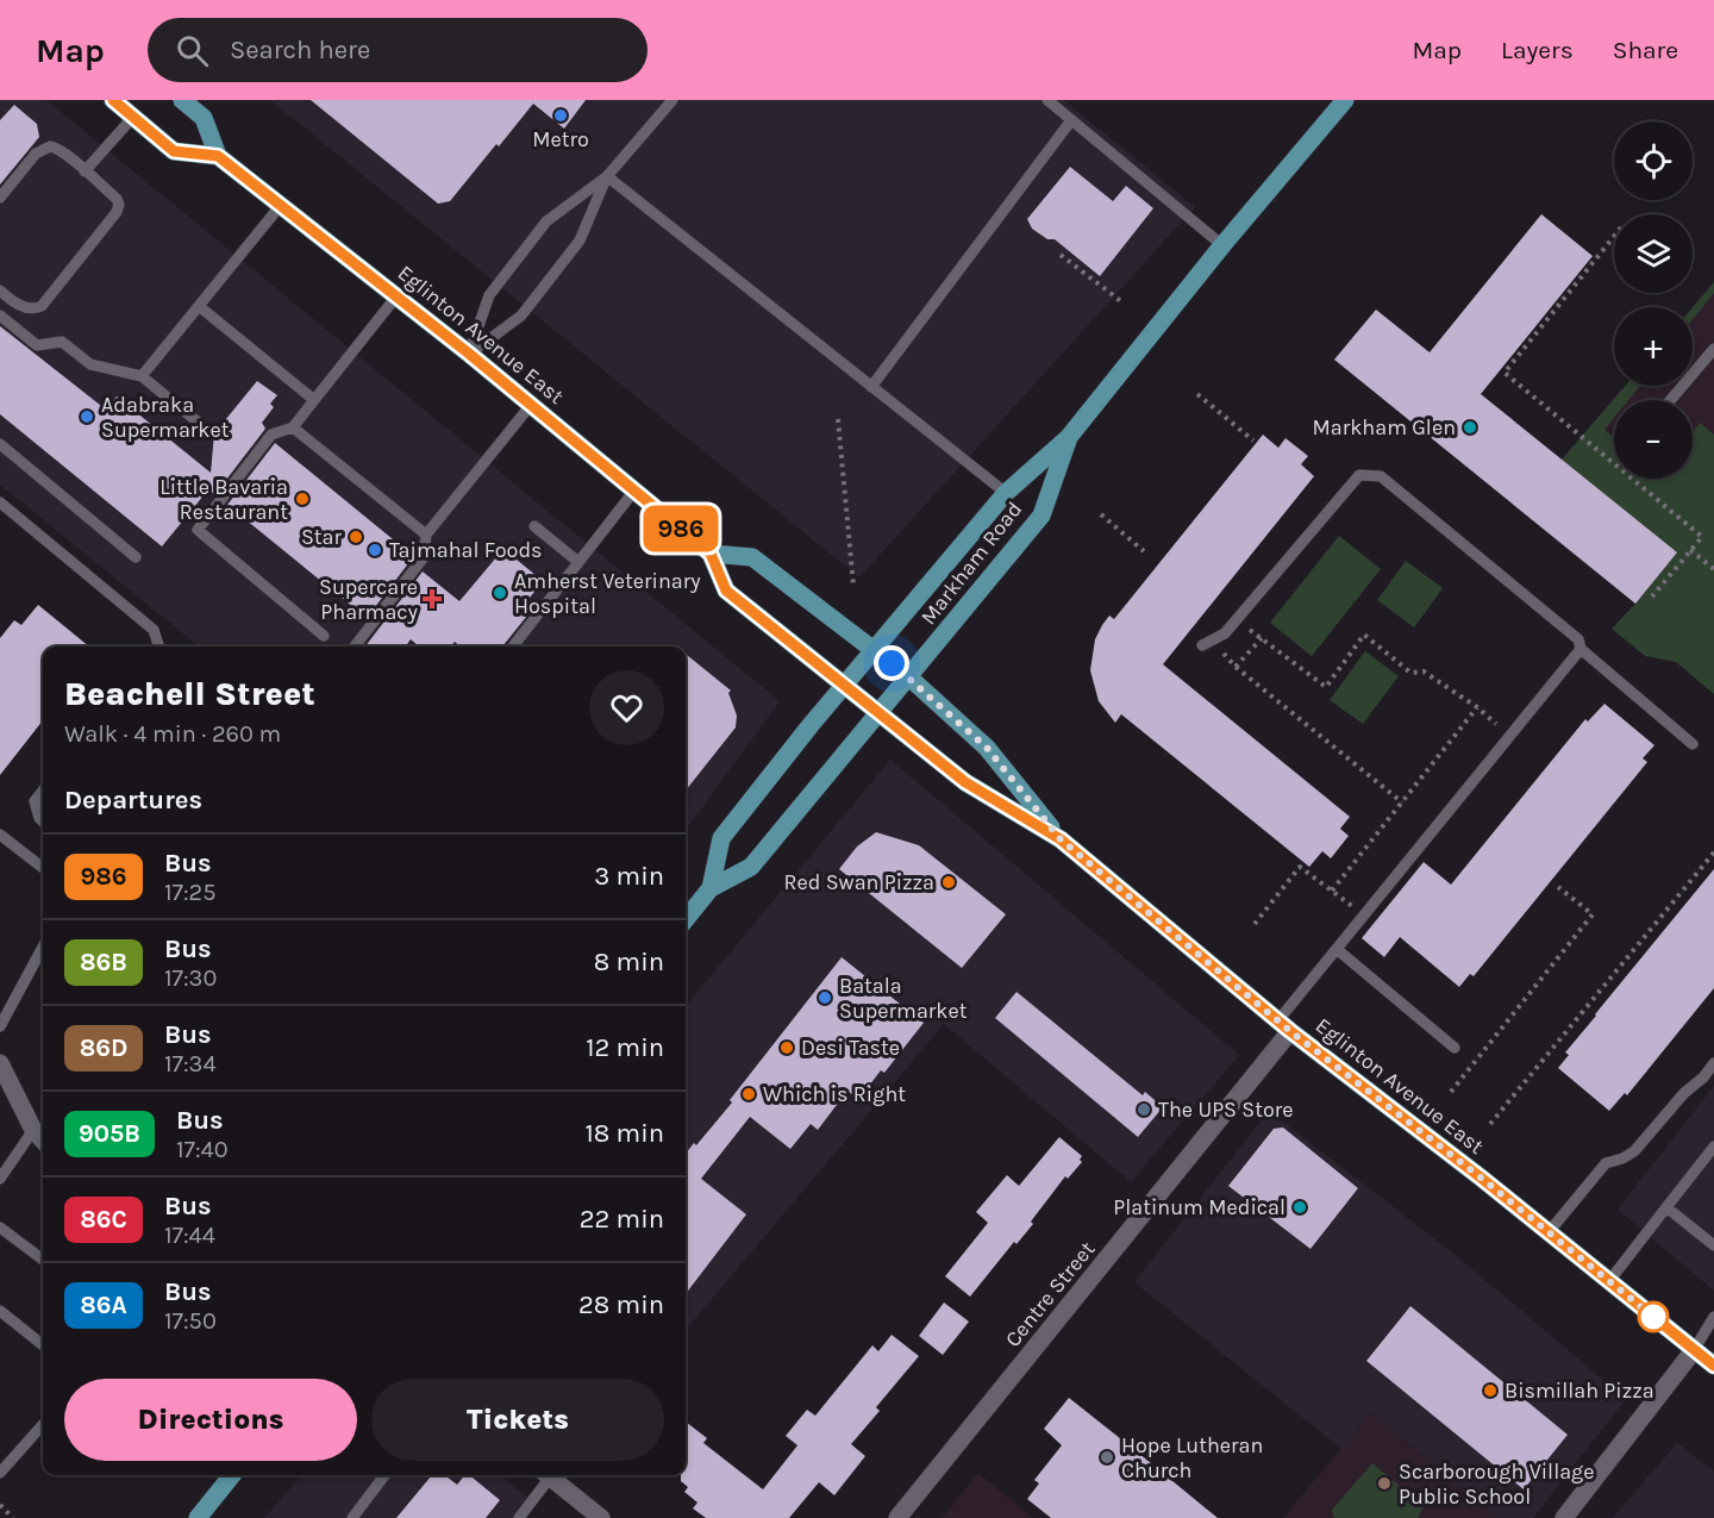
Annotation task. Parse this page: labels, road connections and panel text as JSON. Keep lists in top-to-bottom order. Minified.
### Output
{"streets":{"main road":["Eglinton Avenue East","Markham Road"],"street":["Centre Street"]},"crossings":[["Eglinton Avenue East","Markham Road"],["Eglinton Avenue East","Centre Street"]],"places":{"other":["Metro","Adabraka Supermarket","Markham Glen","Little Bavaria Restaurant","Star","Tajmahal Foods","Amherst Veterinary Hospital","Red Swan Pizza","Batala Supermarket","Desi Taste","Which is Right","The UPS Store","Platinum Medical","Bismillah Pizza","Hope Lutheran Church","Scarborough Village Public School"],"health":["Supercare Pharmacy"]},"lines":["bus line 986"],"page":{"header":"Map","search":"Search here","nav":["Map","Layers","Share"],"on_map":"986","map_buttons":["+","−"],"heading":[["Beachell Street","Walk · 4 min · 260 m"],"Departures"],"list":[{"mark":"986","name":"Bus","note":"17:25","value":"3 min"},{"mark":"86B","name":"Bus","note":"17:30","value":"8 min"},{"mark":"86D","name":"Bus","note":"17:34","value":"12 min"},{"mark":"905B","name":"Bus","note":"17:40","value":"18 min"},{"mark":"86C","name":"Bus","note":"17:44","value":"22 min"},{"mark":"86A","name":"Bus","note":"17:50","value":"28 min"}],"buttons":["Directions","Tickets"]}}
